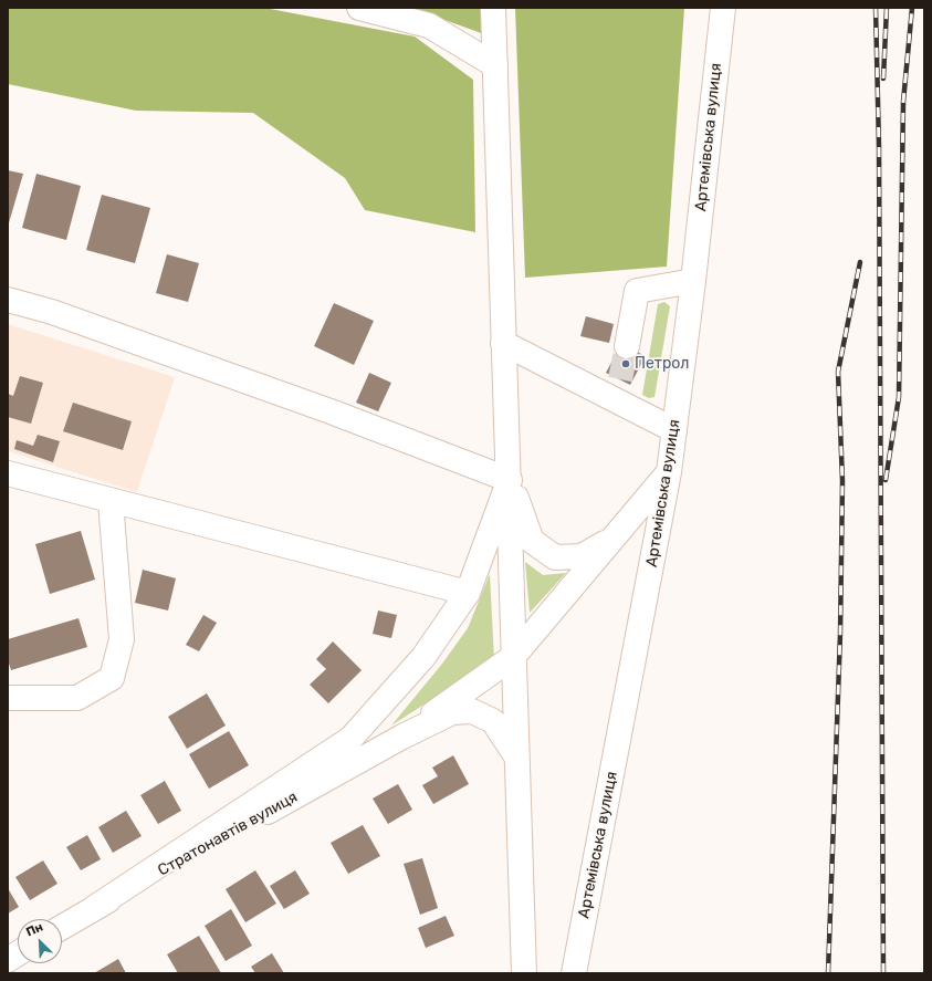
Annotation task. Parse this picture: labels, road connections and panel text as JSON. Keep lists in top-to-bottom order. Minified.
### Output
{"streets":{"main road":["Артемівська вулиця","Стратонавтів вулиця"]},"places":["Петрол"],"north":"top left"}
